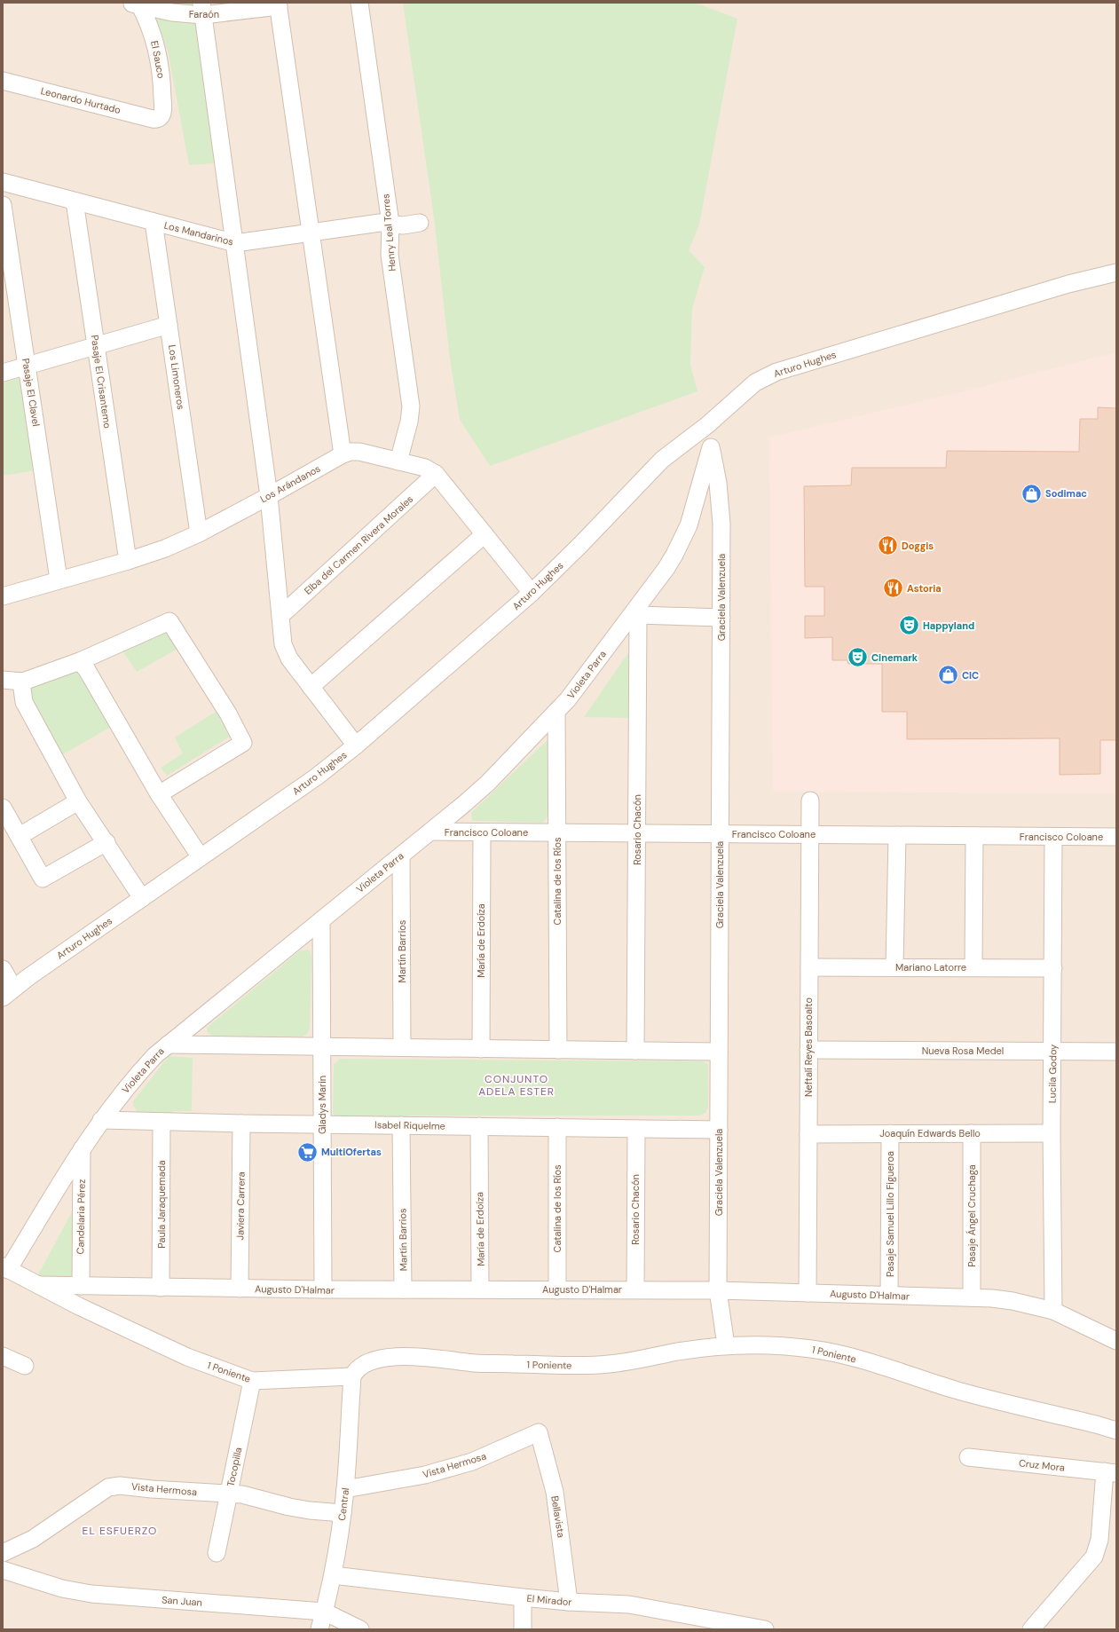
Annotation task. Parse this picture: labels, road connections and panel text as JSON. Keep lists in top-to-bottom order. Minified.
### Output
{"streets":{"street":["Faraón","El Sauco","Leonardo Hurtado","Henry Leal Torres","Los Mandarinos","Arturo Hughes","Los Limoneros","Pasaje El Crisantemo","Pasaje El Clavel","Los Arándanos","Elba del Carmen Rivera Morales","Graciela Valenzuela","Violeta Parra","Rosario Chacón","Francisco Coloane","Catalina de los Ríos","María de Erdoíza","Martín Barrios","Mariano Latorre","Neftalí Reyes Basoalto","Nueva Rosa Medel","Lucila Godoy","Gladys Marin","Isabel Riquelme","Joaquín Edwards Bello","Paula Jaraquemada","Javiera Carrera","Pasaje Samuel Lillo Figueroa","Pasaje Ángel Cruchaga","Candelaria Pérez","Augusto D'Halmar","1 Poniente","Vista Hermosa","Cruz Mora","Tocopilla","Central","Bellavista","El Mirador","San Juan"]},"crossings":[["Faraón","El Sauco"],["El Sauco","Leonardo Hurtado"],["Henry Leal Torres","Los Mandarinos"],["Henry Leal Torres","Los Arándanos"],["Los Mandarinos","Los Limoneros"],["Los Mandarinos","Pasaje El Crisantemo"],["Arturo Hughes","Los Arándanos"],["Arturo Hughes","Graciela Valenzuela"],["Los Limoneros","Los Arándanos"],["Pasaje El Crisantemo","Los Arándanos"],["Pasaje El Clavel","Los Arándanos"],["Los Arándanos","Elba del Carmen Rivera Morales"],["Graciela Valenzuela","Violeta Parra"],["Graciela Valenzuela","Francisco Coloane"],["Graciela Valenzuela","Isabel Riquelme"],["Graciela Valenzuela","Augusto D'Halmar"],["Graciela Valenzuela","1 Poniente"],["Violeta Parra","Rosario Chacón"],["Violeta Parra","Francisco Coloane"],["Violeta Parra","Catalina de los Ríos"],["Violeta Parra","Martín Barrios"],["Violeta Parra","Gladys Marin"],["Violeta Parra","Isabel Riquelme"],["Violeta Parra","Candelaria Pérez"],["Violeta Parra","1 Poniente"],["Rosario Chacón","Francisco Coloane"],["Rosario Chacón","Isabel Riquelme"],["Rosario Chacón","Augusto D'Halmar"],["Francisco Coloane","Catalina de los Ríos"],["Francisco Coloane","María de Erdoíza"],["Francisco Coloane","Neftalí Reyes Basoalto"],["Francisco Coloane","Lucila Godoy"],["Catalina de los Ríos","Isabel Riquelme"],["Catalina de los Ríos","Augusto D'Halmar"],["María de Erdoíza","Isabel Riquelme"],["María de Erdoíza","Augusto D'Halmar"],["Martín Barrios","Isabel Riquelme"],["Martín Barrios","Augusto D'Halmar"],["Mariano Latorre","Neftalí Reyes Basoalto"],["Mariano Latorre","Lucila Godoy"],["Neftalí Reyes Basoalto","Nueva Rosa Medel"],["Neftalí Reyes Basoalto","Joaquín Edwards Bello"],["Neftalí Reyes Basoalto","Augusto D'Halmar"],["Nueva Rosa Medel","Lucila Godoy"],["Lucila Godoy","Joaquín Edwards Bello"],["Lucila Godoy","Augusto D'Halmar"],["Gladys Marin","Isabel Riquelme"],["Gladys Marin","Augusto D'Halmar"],["Isabel Riquelme","Paula Jaraquemada"],["Isabel Riquelme","Javiera Carrera"],["Joaquín Edwards Bello","Pasaje Samuel Lillo Figueroa"],["Joaquín Edwards Bello","Pasaje Ángel Cruchaga"],["Paula Jaraquemada","Augusto D'Halmar"],["Javiera Carrera","Augusto D'Halmar"],["Pasaje Samuel Lillo Figueroa","Augusto D'Halmar"],["Pasaje Ángel Cruchaga","Augusto D'Halmar"],["Candelaria Pérez","Augusto D'Halmar"],["Augusto D'Halmar","1 Poniente"],["1 Poniente","Tocopilla"],["1 Poniente","Central"],["Vista Hermosa","Tocopilla"],["Vista Hermosa","Central"],["Vista Hermosa","Bellavista"],["Central","El Mirador"],["Central","San Juan"],["Bellavista","El Mirador"]],"districts":["CONJUNTO ADELA ESTER","EL ESFUERZO"],"places":{"shop":["Sodimac","CIC"],"restaurant":["Doggis","Astoria"],"theatre":["Happyland","Cinemark"],"supermarket":["MultiOfertas"]}}
